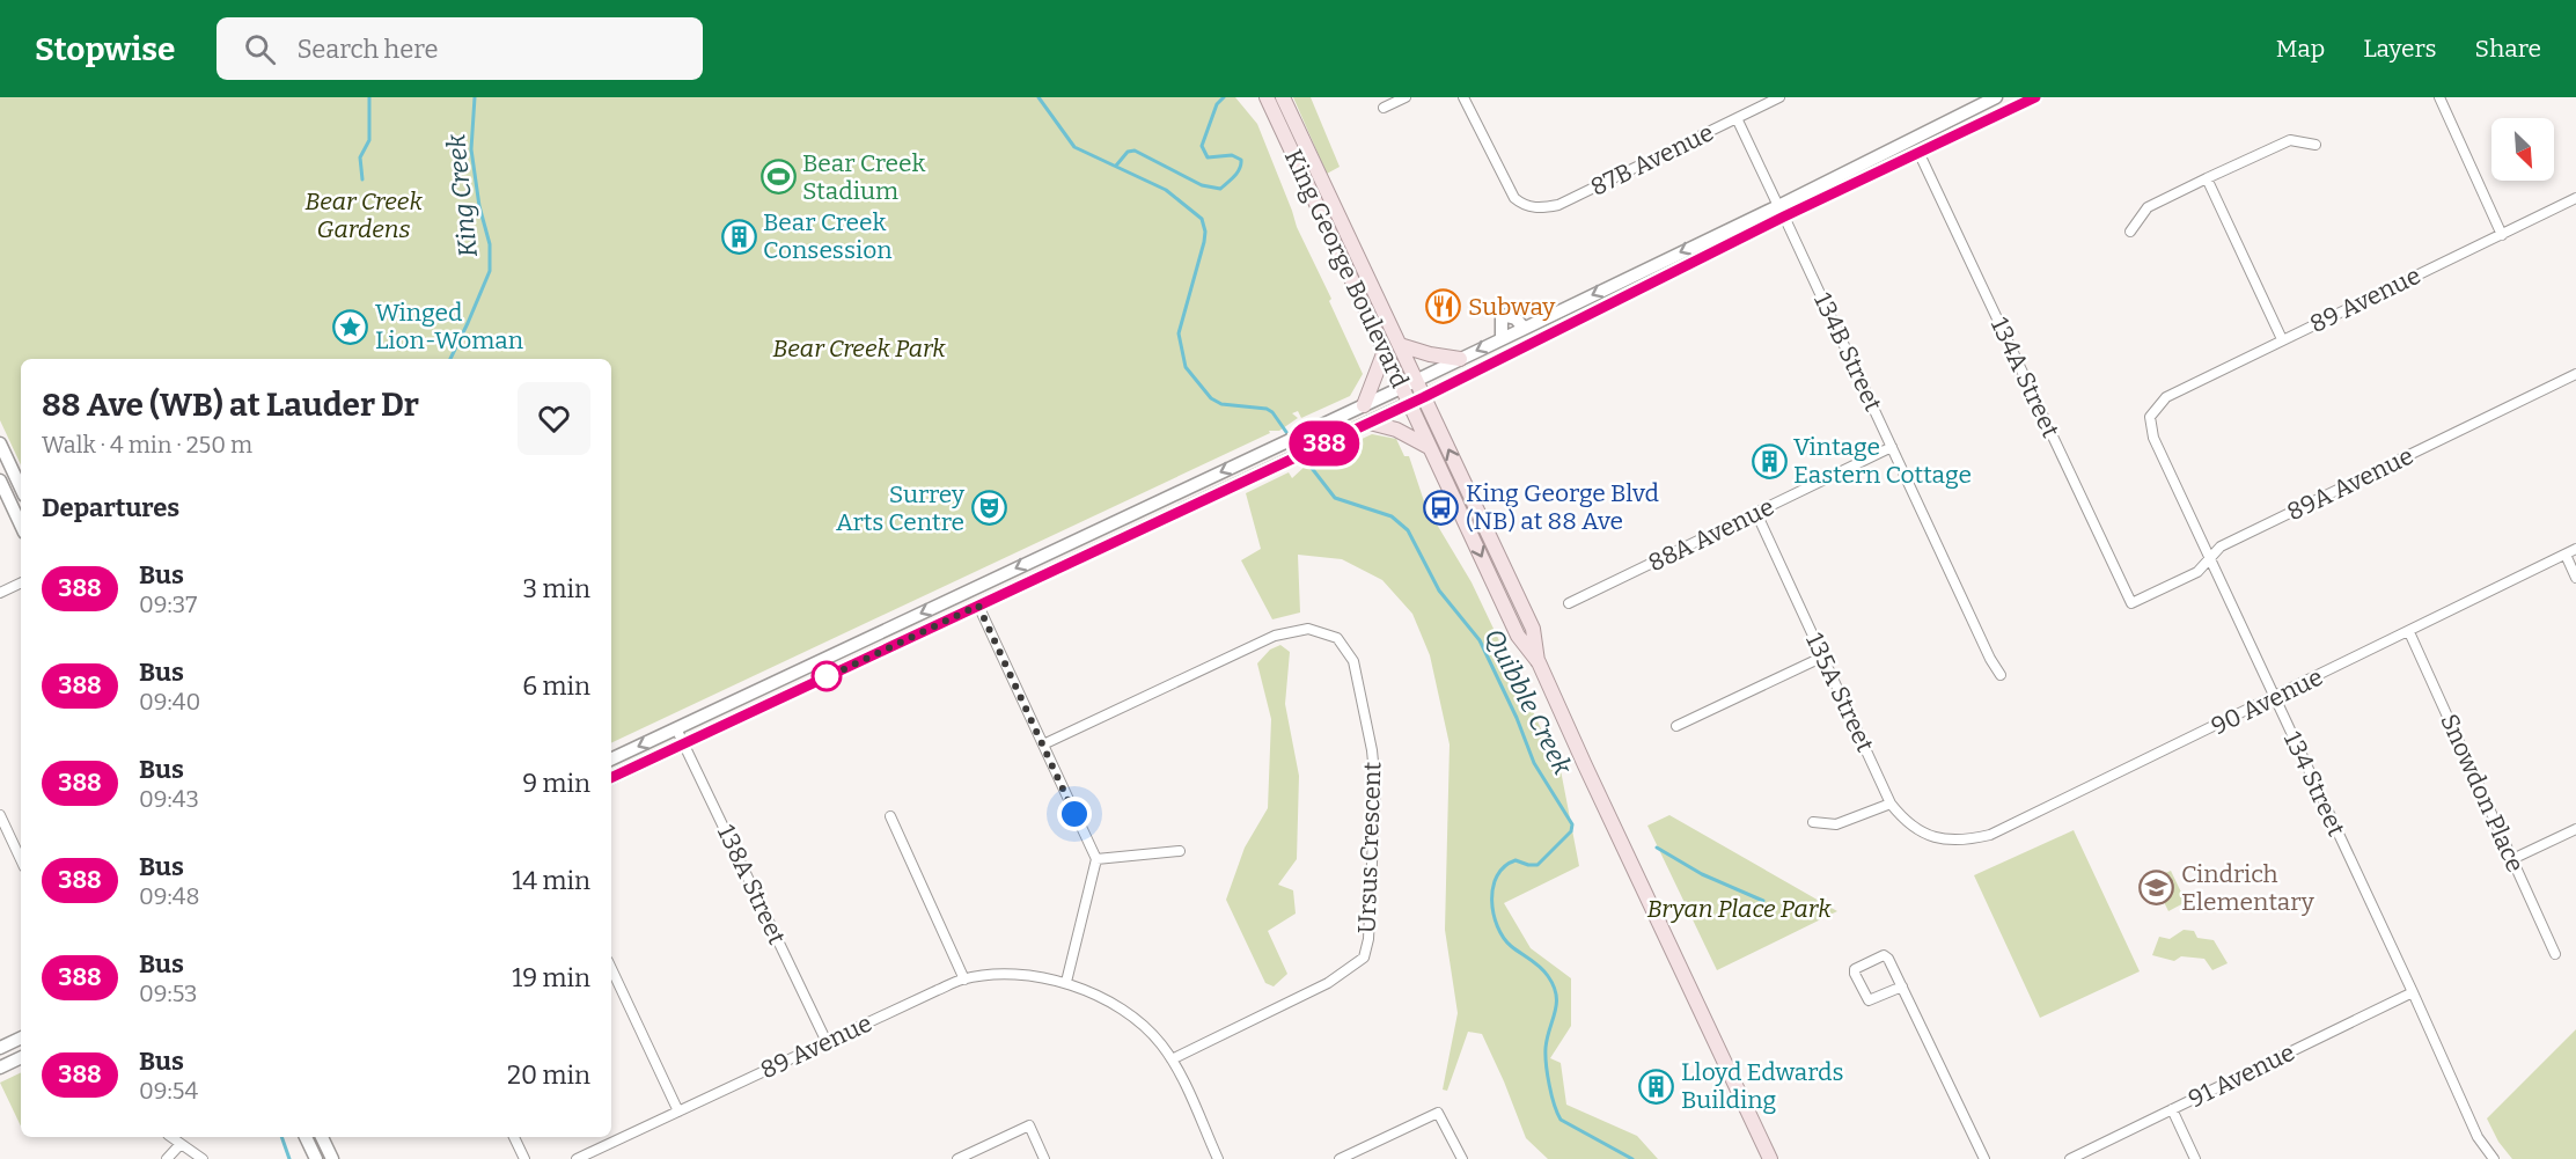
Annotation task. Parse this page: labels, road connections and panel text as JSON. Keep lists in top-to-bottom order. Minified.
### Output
{"streets":{"main road":["King George Boulevard"],"street":["87B Avenue","89 Avenue","134B Street","134A Street","89A Avenue","88A Avenue","135A Street","90 Avenue","134 Street","Snowdon Place","Ursus Crescent","138A Street","91 Avenue"]},"crossings":[["87B Avenue","134B Street"],["89 Avenue","134 Street"],["89 Avenue","Ursus Crescent"],["89 Avenue","138A Street"],["134B Street","88A Avenue"],["134A Street","89A Avenue"],["89A Avenue","134 Street"],["88A Avenue","135A Street"],["135A Street","90 Avenue"],["90 Avenue","134 Street"],["90 Avenue","Snowdon Place"],["134 Street","91 Avenue"]],"water":["King Creek","Quibble Creek"],"parks":["Bear Creek Gardens","Bear Creek Park","Bryan Place Park"],"places":{"sports":["Bear Creek Stadium"],"building":["Bear Creek Consession","Vintage Eastern Cottage","Lloyd Edwards Building"],"restaurant":["Subway"],"place":["Winged Lion-Woman"],"bus stop":["King George Blvd (NB) at 88 Ave"],"theatre":["Surrey Arts Centre"],"school or university":["Cindrich Elementary"]},"lines":["bus line 388"],"north":"bottom right","page":{"header":"Stopwise","search":"Search here","nav":["Map","Layers","Share"],"on_map":"388","heading":[["88 Ave (WB) at Lauder Dr","Walk · 4 min · 250 m"],"Departures"],"list":[{"mark":"388","name":"Bus","note":"09:37","value":"3 min"},{"mark":"388","name":"Bus","note":"09:40","value":"6 min"},{"mark":"388","name":"Bus","note":"09:43","value":"9 min"},{"mark":"388","name":"Bus","note":"09:48","value":"14 min"},{"mark":"388","name":"Bus","note":"09:53","value":"19 min"},{"mark":"388","name":"Bus","note":"09:54","value":"20 min"}]}}
